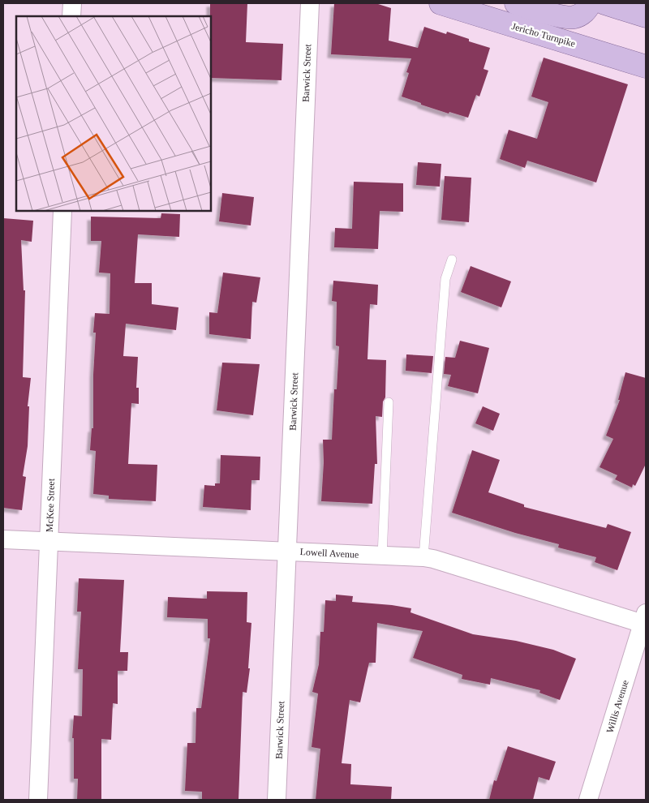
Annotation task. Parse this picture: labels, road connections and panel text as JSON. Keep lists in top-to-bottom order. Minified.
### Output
{"streets":{"main road":["Jericho Turnpike"],"street":["Barwick Street","McKee Street","Lowell Avenue","Willis Avenue"]},"crossings":[["Barwick Street","Lowell Avenue"],["McKee Street","Lowell Avenue"],["Lowell Avenue","Willis Avenue"]]}
